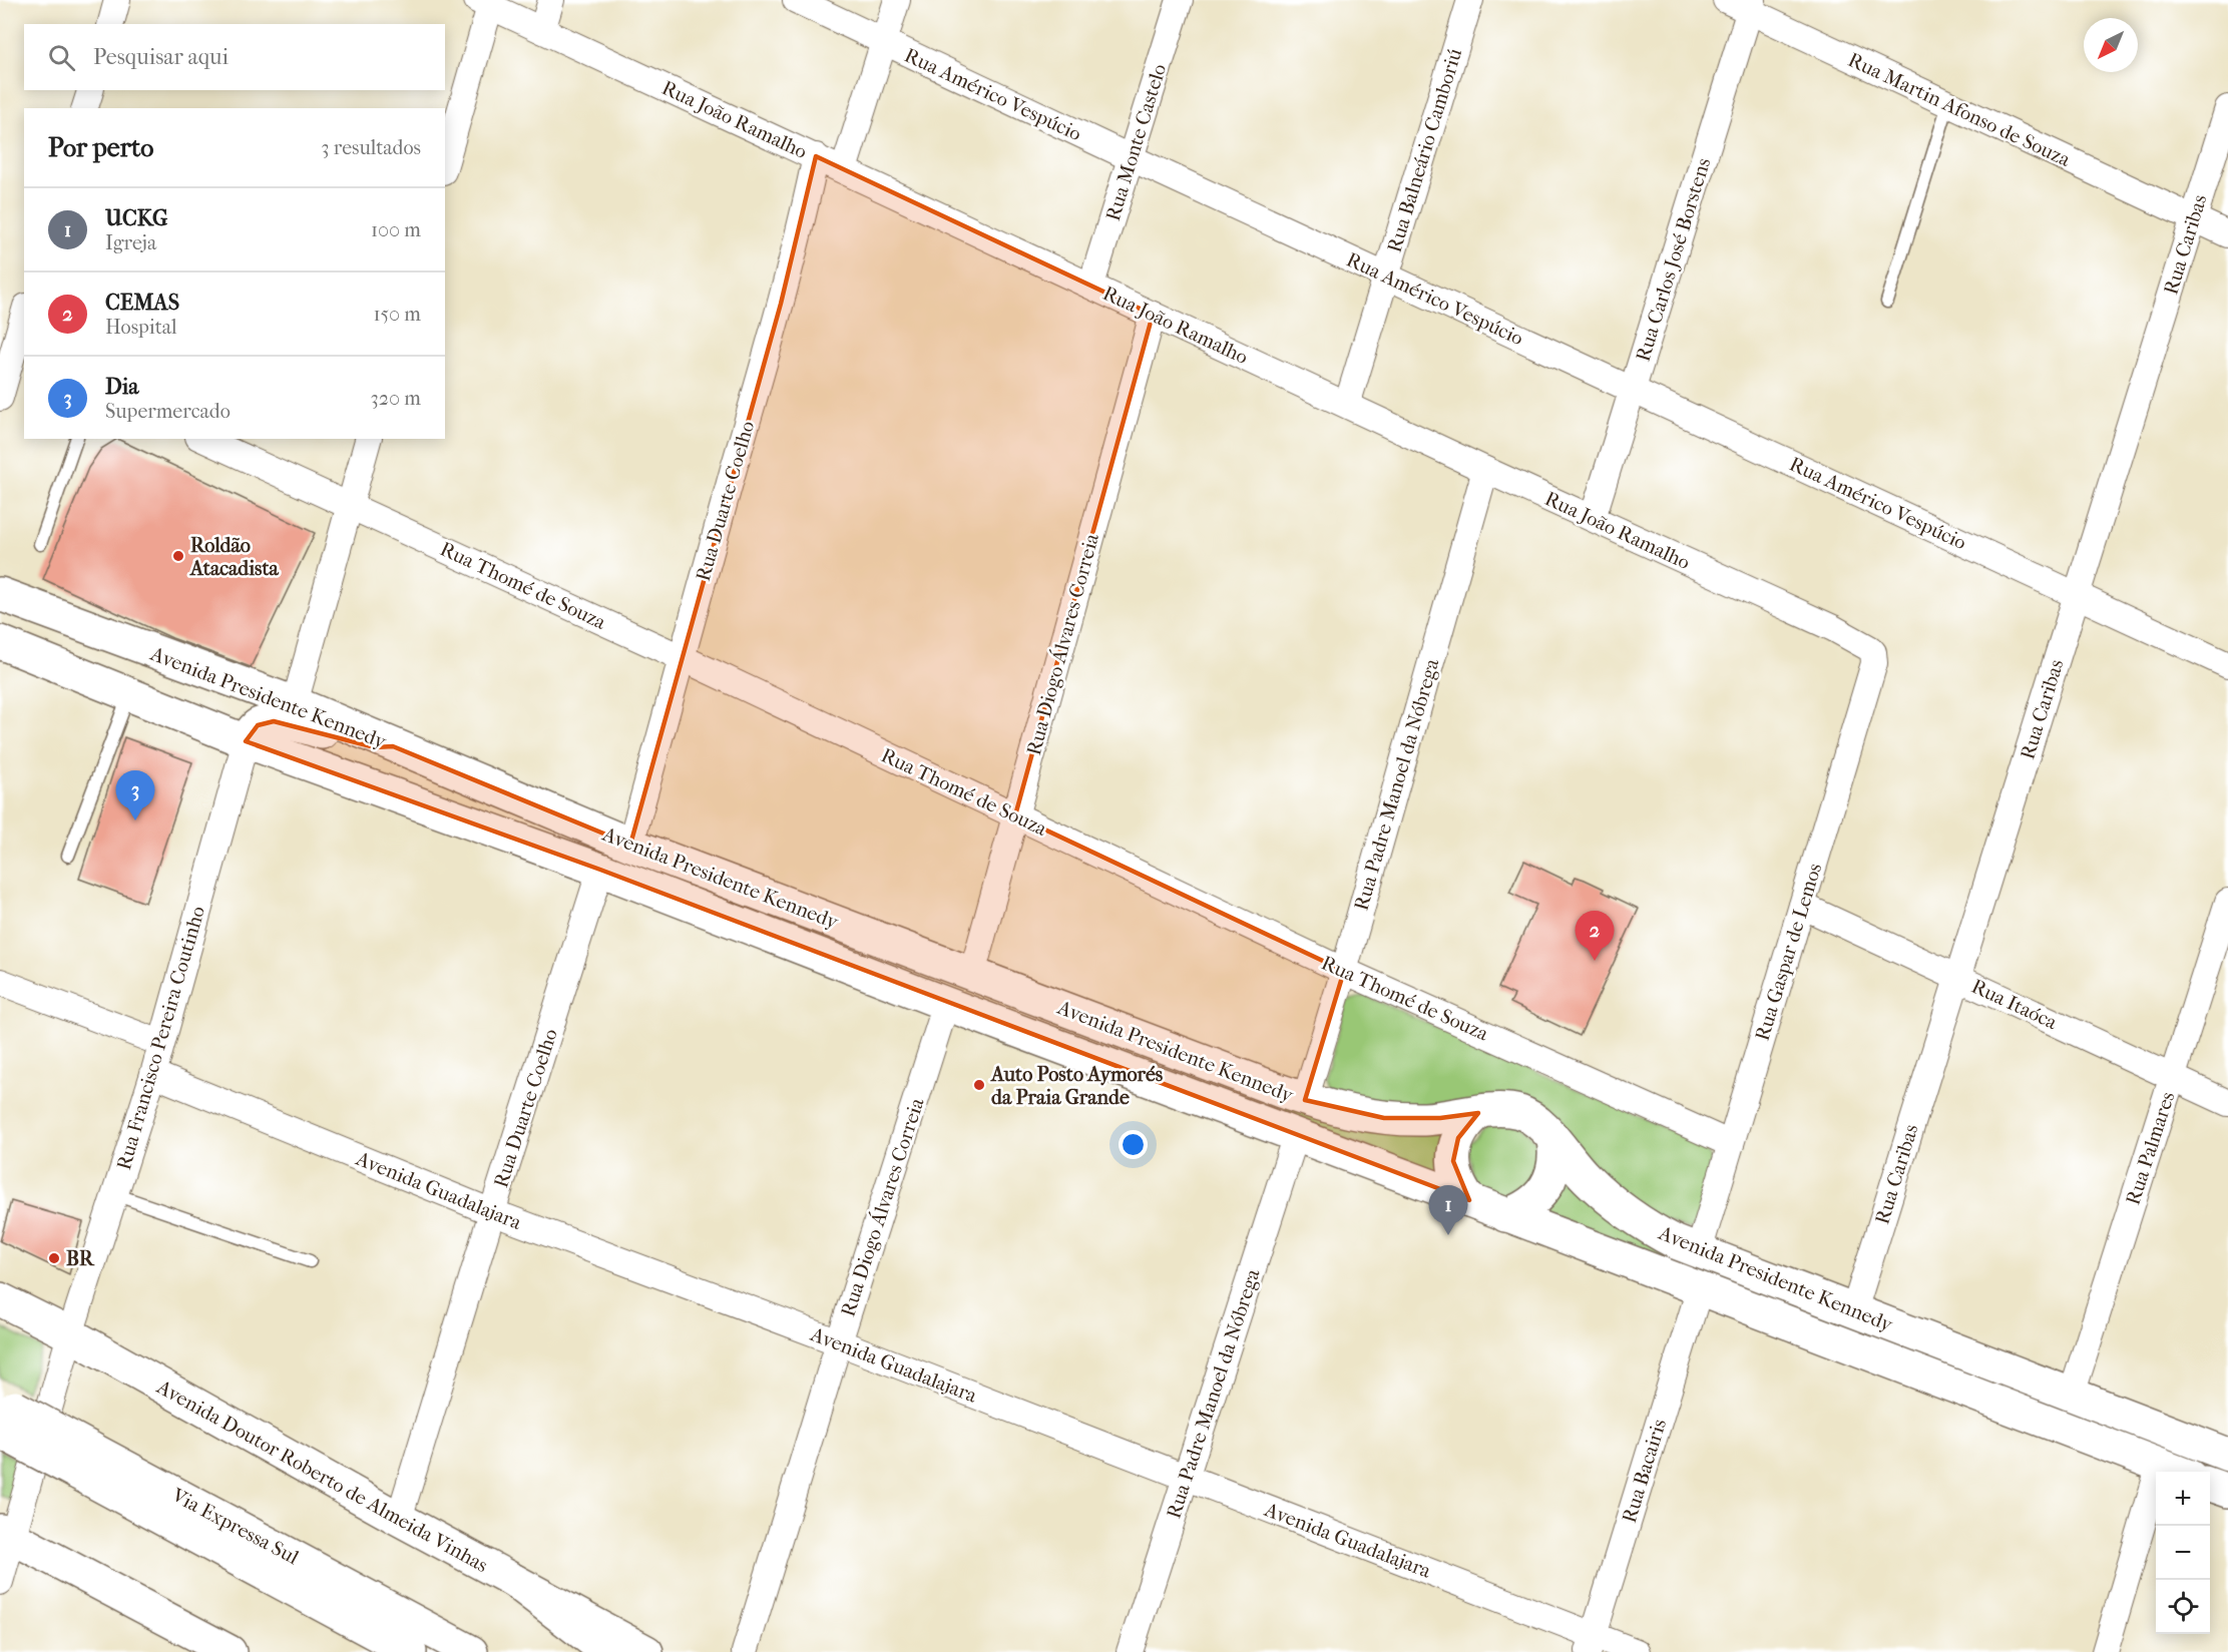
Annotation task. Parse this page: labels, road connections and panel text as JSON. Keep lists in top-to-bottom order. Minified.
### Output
{"streets":{"main road":["Avenida Presidente Kennedy","Avenida Doutor Roberto de Almeida Vinhas","Via Expressa Sul"],"street":["Rua Américo Vespúcio","Rua Martin Afonso de Souza","Rua João Ramalho","Rua Monte Castelo","Rua Balneário Camboriú","Rua Caribas","Rua Carlos José Borstens","Rua Duarte Coelho","Rua Thomé de Souza","Rua Diogo Álvares Correia","Rua Padre Manoel da Nóbrega","Rua Gaspar de Lemos","Rua Itaóca","Rua Francisco Pereira Coutinho","Rua Palmares","Avenida Guadalajara","Rua Bacairis"]},"crossings":[["Rua Américo Vespúcio","Rua Monte Castelo"],["Rua Américo Vespúcio","Rua Balneário Camboriú"],["Rua Américo Vespúcio","Rua Caribas"],["Rua Américo Vespúcio","Rua Carlos José Borstens"],["Rua Martin Afonso de Souza","Rua Caribas"],["Rua Martin Afonso de Souza","Rua Carlos José Borstens"],["Rua João Ramalho","Rua Monte Castelo"],["Rua João Ramalho","Rua Balneário Camboriú"],["Rua João Ramalho","Rua Carlos José Borstens"],["Rua João Ramalho","Rua Duarte Coelho"],["Rua João Ramalho","Rua Diogo Álvares Correia"],["Rua João Ramalho","Rua Padre Manoel da Nóbrega"],["Rua João Ramalho","Rua Gaspar de Lemos"],["Rua Caribas","Avenida Presidente Kennedy"],["Rua Caribas","Rua Itaóca"],["Rua Duarte Coelho","Rua Thomé de Souza"],["Rua Duarte Coelho","Avenida Presidente Kennedy"],["Rua Duarte Coelho","Avenida Guadalajara"],["Rua Duarte Coelho","Avenida Doutor Roberto de Almeida Vinhas"],["Rua Thomé de Souza","Rua Diogo Álvares Correia"],["Rua Thomé de Souza","Rua Padre Manoel da Nóbrega"],["Rua Thomé de Souza","Rua Gaspar de Lemos"],["Rua Diogo Álvares Correia","Avenida Presidente Kennedy"],["Rua Diogo Álvares Correia","Avenida Guadalajara"],["Avenida Presidente Kennedy","Rua Padre Manoel da Nóbrega"],["Avenida Presidente Kennedy","Rua Gaspar de Lemos"],["Avenida Presidente Kennedy","Rua Francisco Pereira Coutinho"],["Avenida Presidente Kennedy","Rua Palmares"],["Avenida Presidente Kennedy","Rua Bacairis"],["Rua Padre Manoel da Nóbrega","Avenida Guadalajara"],["Rua Gaspar de Lemos","Rua Itaóca"],["Rua Itaóca","Rua Palmares"],["Rua Francisco Pereira Coutinho","Avenida Guadalajara"],["Rua Francisco Pereira Coutinho","Avenida Doutor Roberto de Almeida Vinhas"],["Avenida Guadalajara","Rua Bacairis"]],"places":["Roldão Atacadista","Auto Posto Aymorés da Praia Grande","BR"],"north":"bottom left","page":{"search":"Pesquisar aqui","heading":["Por perto","3 resultados"],"list":[{"mark":"1","name":"UCKG","note":"Igreja","value":"100 m"},{"mark":"2","name":"CEMAS","note":"Hospital","value":"150 m"},{"mark":"3","name":"Dia","note":"Supermercado","value":"320 m"}],"pins":["3","2","1"],"map_buttons":["+","−"]}}
